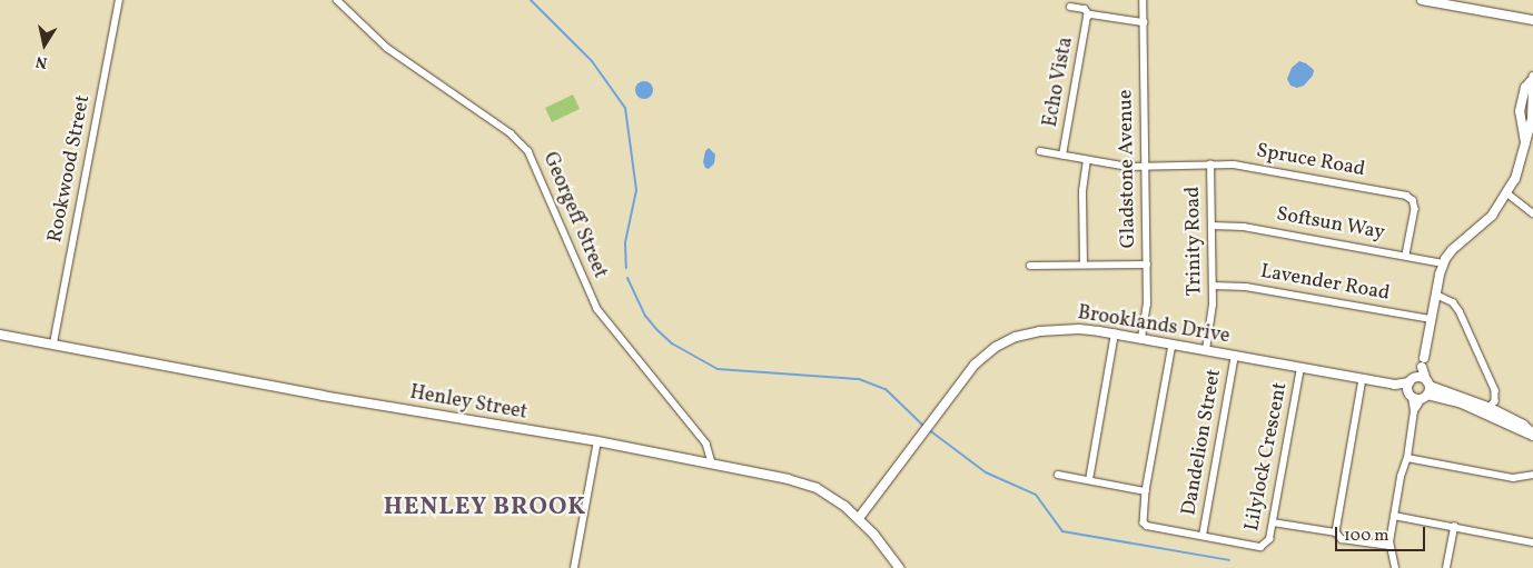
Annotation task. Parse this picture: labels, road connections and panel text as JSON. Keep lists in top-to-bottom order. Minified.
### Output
{"streets":{"street":["Echo Vista","Spruce Road","Rookwood Street","Gladstone Avenue","Georgeff Street","Softsun Way","Trinity Road","Lavender Road","Brooklands Drive","Henley Street","Dandelion Street","Lilylock Crescent"]},"crossings":[["Echo Vista","Spruce Road"],["Echo Vista","Gladstone Avenue"],["Spruce Road","Gladstone Avenue"],["Spruce Road","Softsun Way"],["Spruce Road","Trinity Road"],["Rookwood Street","Henley Street"],["Gladstone Avenue","Brooklands Drive"],["Georgeff Street","Henley Street"],["Softsun Way","Trinity Road"],["Trinity Road","Lavender Road"],["Trinity Road","Brooklands Drive"],["Brooklands Drive","Henley Street"],["Brooklands Drive","Dandelion Street"],["Brooklands Drive","Lilylock Crescent"],["Dandelion Street","Lilylock Crescent"]],"districts":["HENLEY BROOK"],"scale_bar":"100 m","north":"bottom"}
